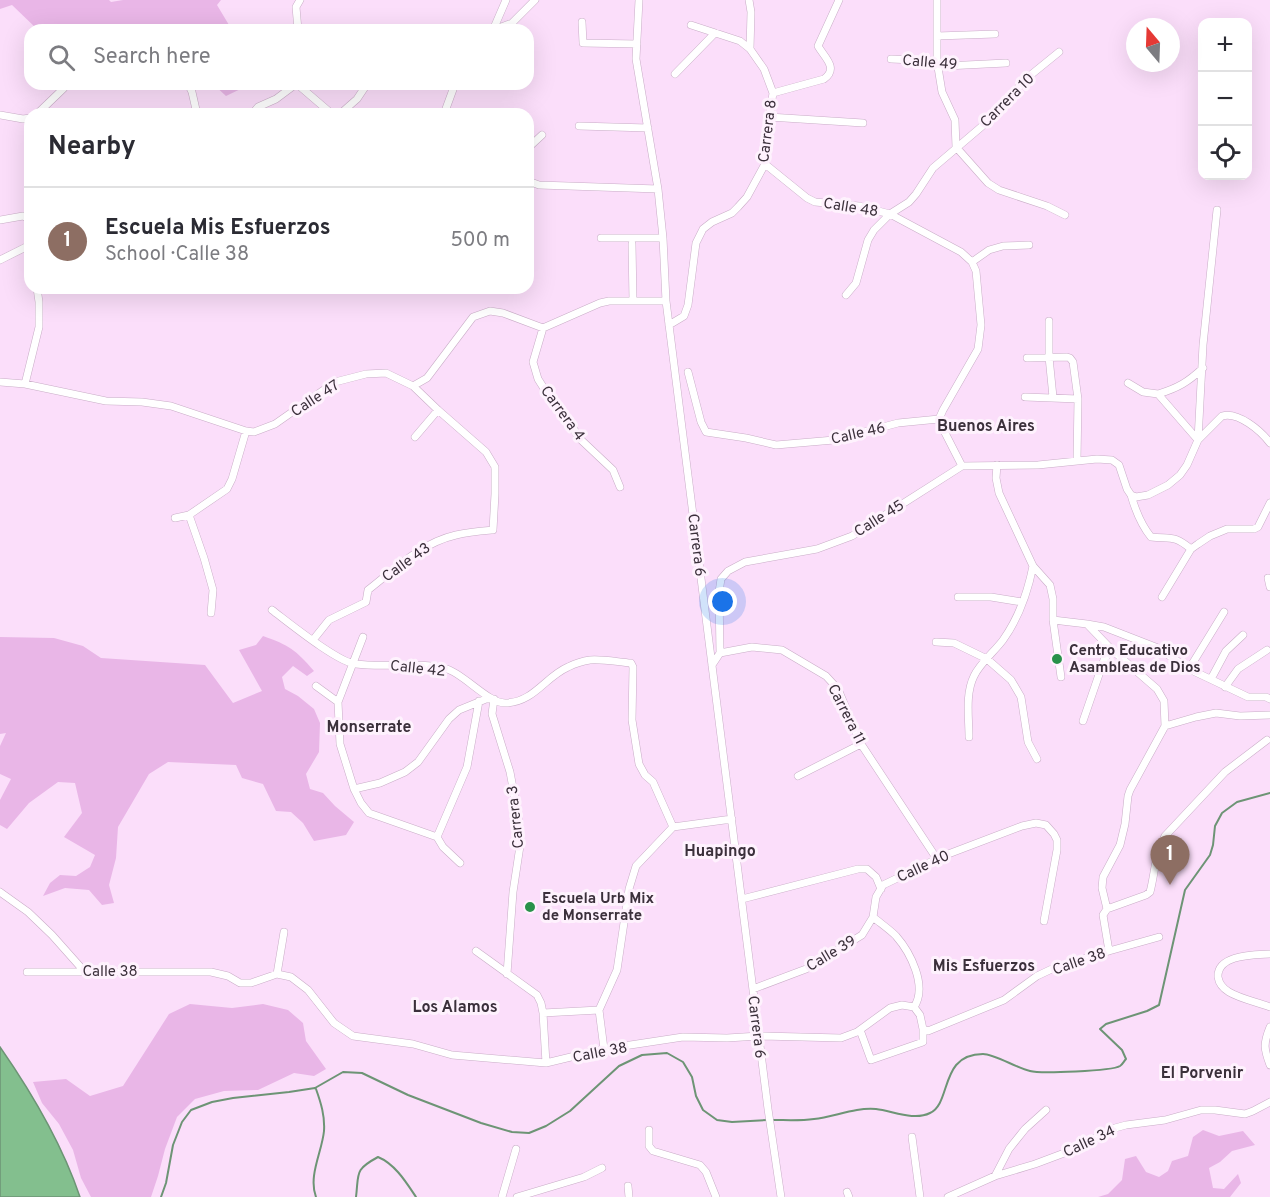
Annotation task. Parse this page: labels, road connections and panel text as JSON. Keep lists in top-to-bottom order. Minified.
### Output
{"streets":{"street":["Calle 49","Carrera 10","Carrera 8","Calle 48","Calle 47","Carrera 4","Calle 46","Calle 45","Carrera 6","Calle 43","Calle 42","Carrera 11","Carrera 3","Calle 40","Calle 39","Calle 38","Calle 34"]},"crossings":[["Calle 49","Carrera 10"],["Carrera 10","Calle 48"],["Carrera 8","Calle 48"],["Carrera 8","Carrera 6"],["Calle 47","Calle 43"],["Calle 45","Carrera 11"],["Carrera 6","Calle 40"],["Carrera 6","Calle 39"],["Carrera 6","Calle 38"],["Calle 42","Carrera 3"],["Carrera 11","Calle 40"],["Calle 40","Calle 39"]],"districts":["Buenos Aires","Monserrate","Huapingo","Mis Esfuerzos","Los Alamos","El Porvenir"],"places":["Centro Educativo Asambleas de Dios","Escuela Urb Mix de Monserrate"],"north":"top","page":{"map_buttons":["+","−"],"search":"Search here","heading":"Nearby","list":[{"mark":"1","name":"Escuela Mis Esfuerzos","note":"School · Calle 38","value":"500 m"}],"pins":"1"}}
